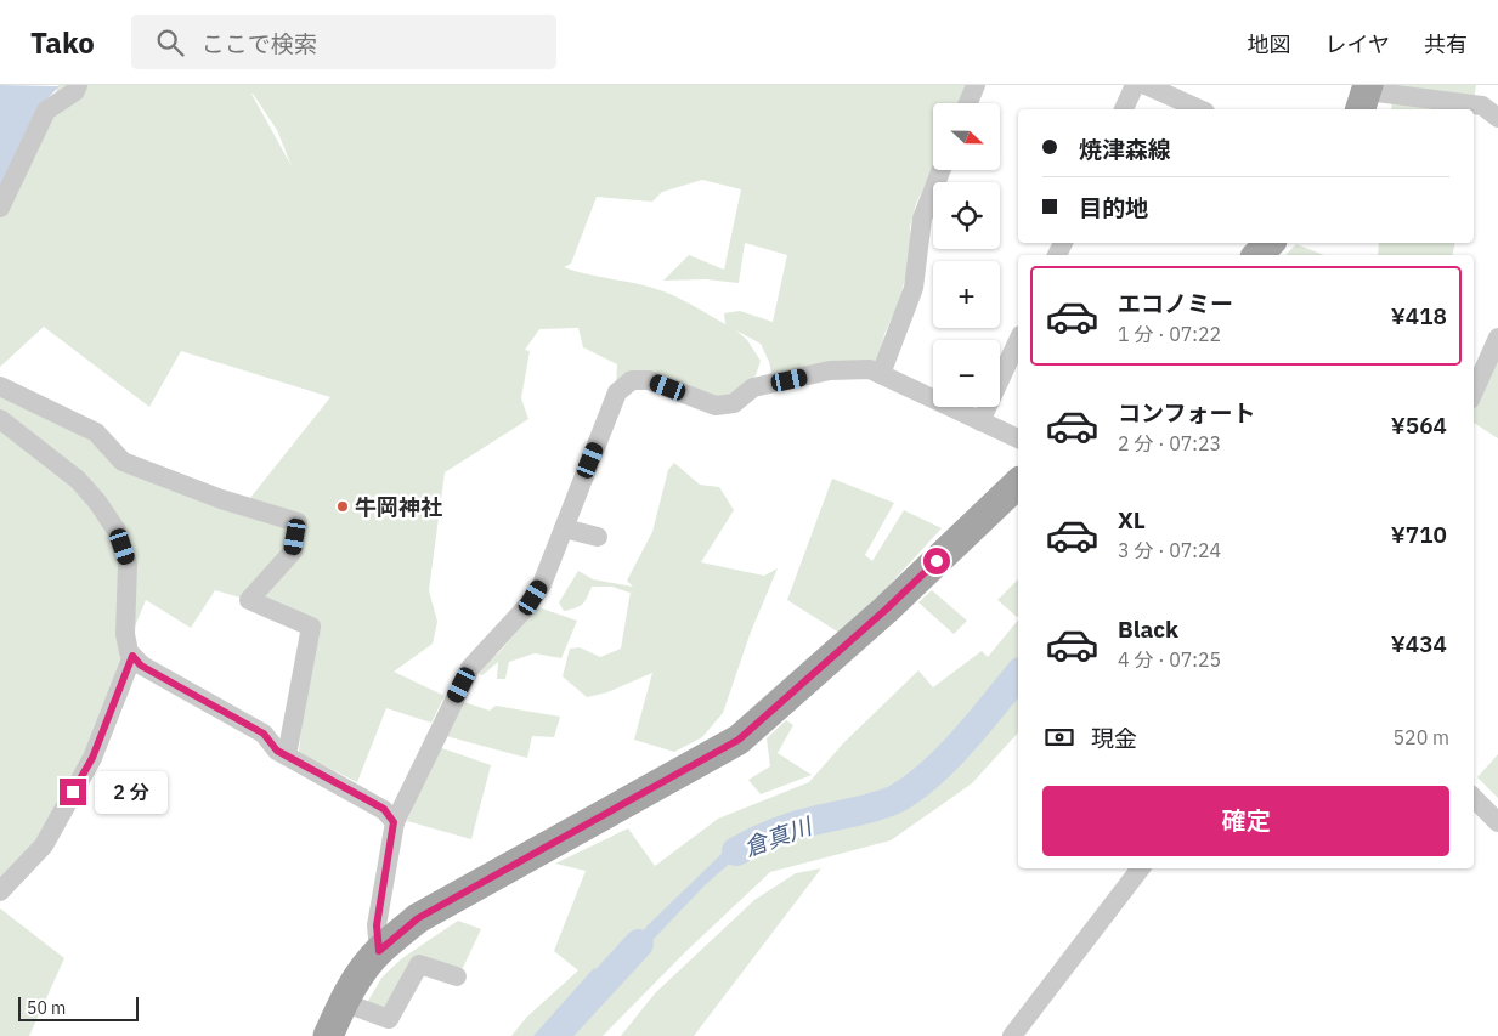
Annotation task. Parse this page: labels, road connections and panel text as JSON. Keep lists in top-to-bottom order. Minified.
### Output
{"water":["倉真川"],"places":["牛岡神社"],"scale_bar":"50 m","north":"right","page":{"header":"Tako","search":"ここで検索","nav":["地図","レイヤ","共有"],"map_buttons":["+","−"],"banner":["焼津森線","目的地"],"list":[{"name":"エコノミー","note":"1 分 · 07:22","value":"¥418"},{"name":"コンフォート","note":"2 分 · 07:23","value":"¥564"},{"name":"XL","note":"3 分 · 07:24","value":"¥710"},{"name":"Black","note":"4 分 · 07:25","value":"¥434"}],"pay":["現金","520 m"],"bubble":"2 分","buttons":"確定","scale":"50 m"}}
